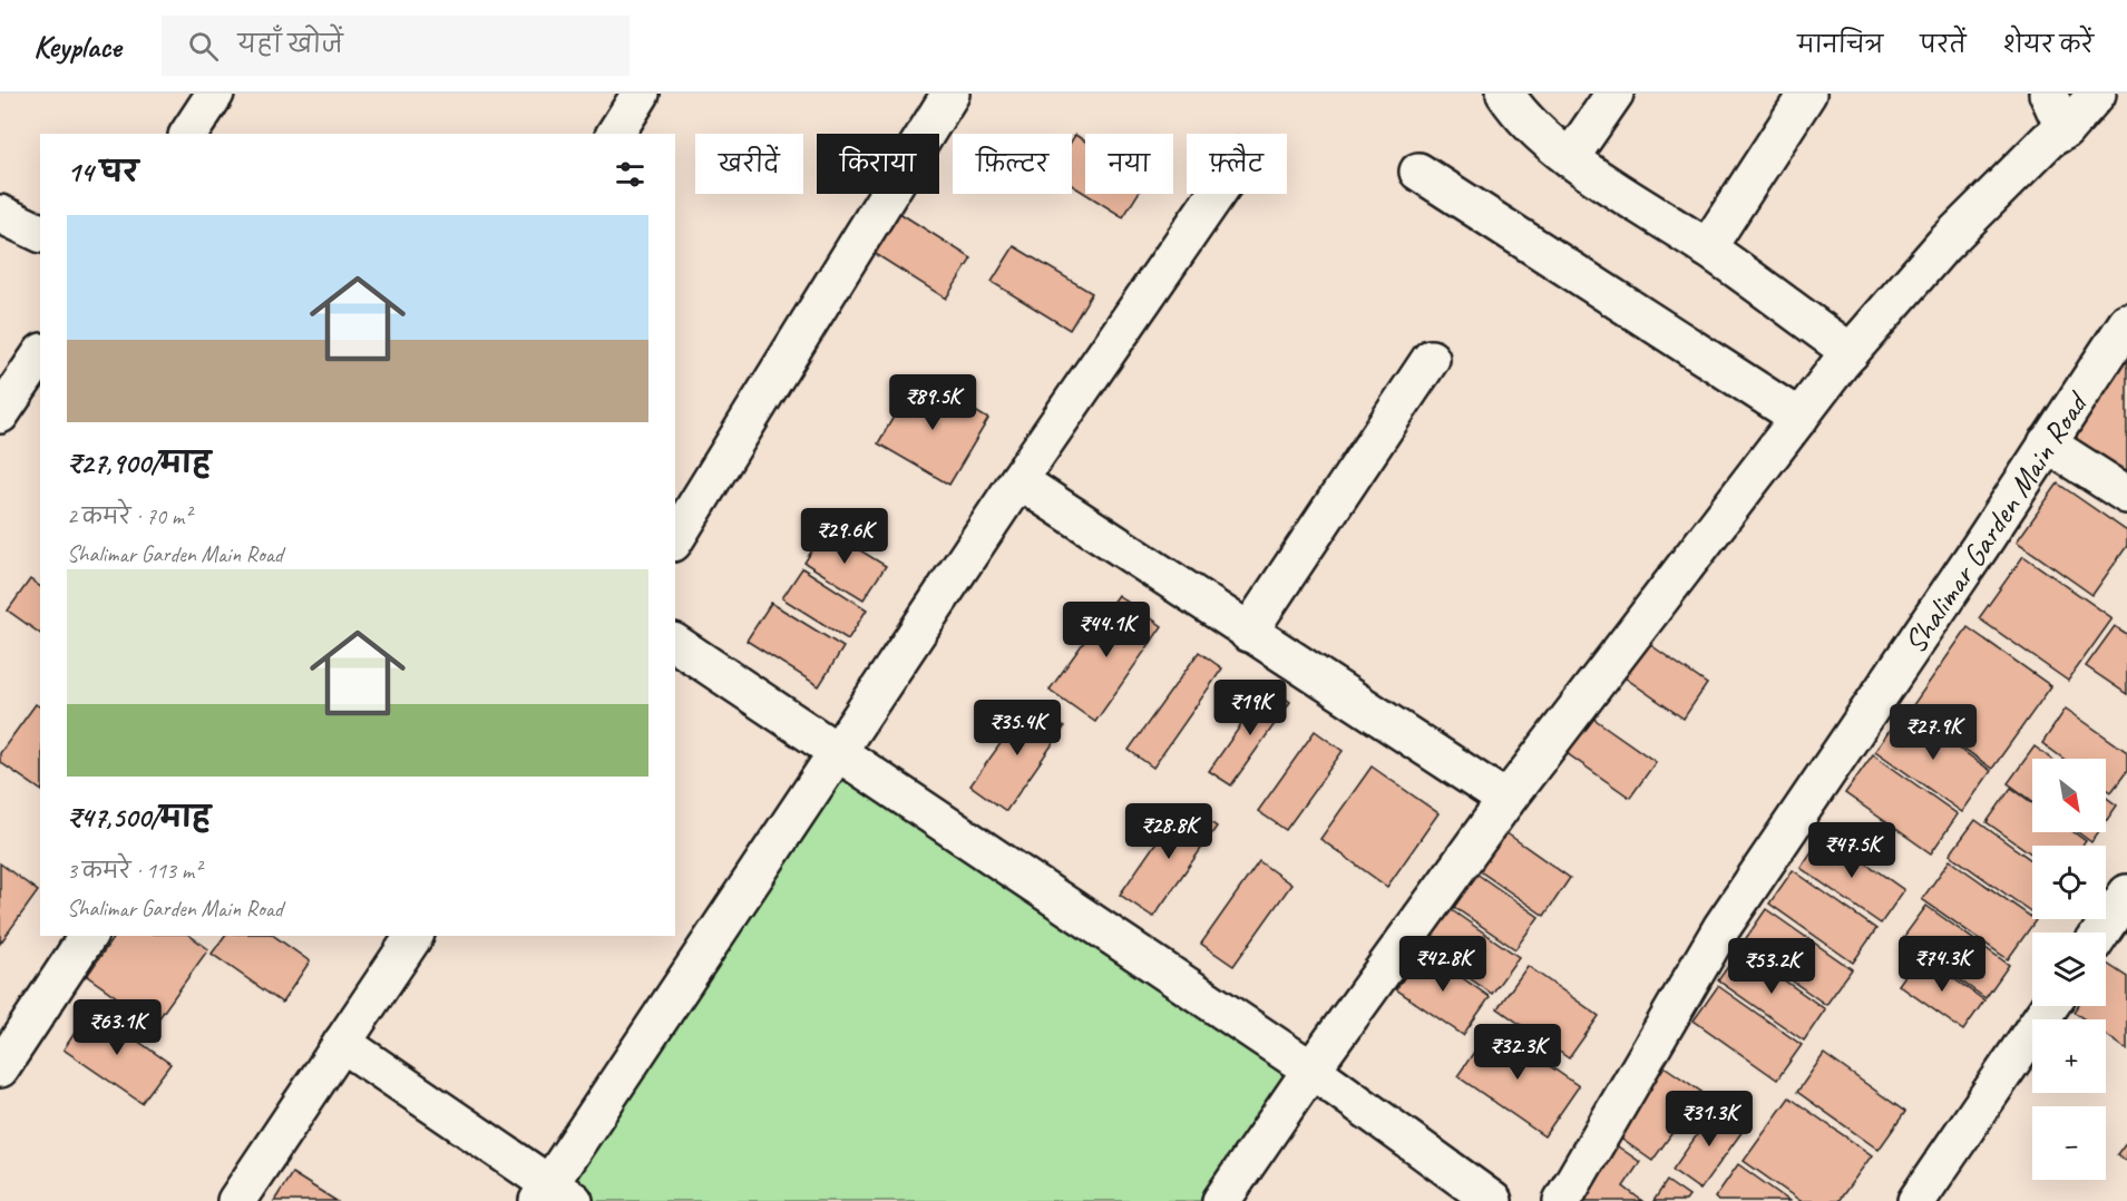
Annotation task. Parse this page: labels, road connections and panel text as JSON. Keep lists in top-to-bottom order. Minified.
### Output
{"streets":{"street":["Shalimar Garden Main Road"]},"north":"bottom right","page":{"header":"Keyplace","search":"यहाँ खोजें","nav":["मानचित्र","परतें","शेयर करें"],"chip":["खरीदें","किराया","फ़िल्टर","नया","फ़्लैट"],"heading":"14 घर","list":[{"name":"₹27,900/माह","note":"2 कमरे · 70 m² · Shalimar Garden Main Road"},{"name":"₹47,500/माह","note":"3 कमरे · 113 m² · Shalimar Garden Main Road"}],"price":["₹89.5K","₹29.6K","₹44.1K","₹19K","₹35.4K","₹27.9K","₹28.8K","₹47.5K","₹42.8K","₹74.3K","₹53.2K","₹63.1K","₹32.3K","₹31.3K"],"map_buttons":["+","−"]}}
